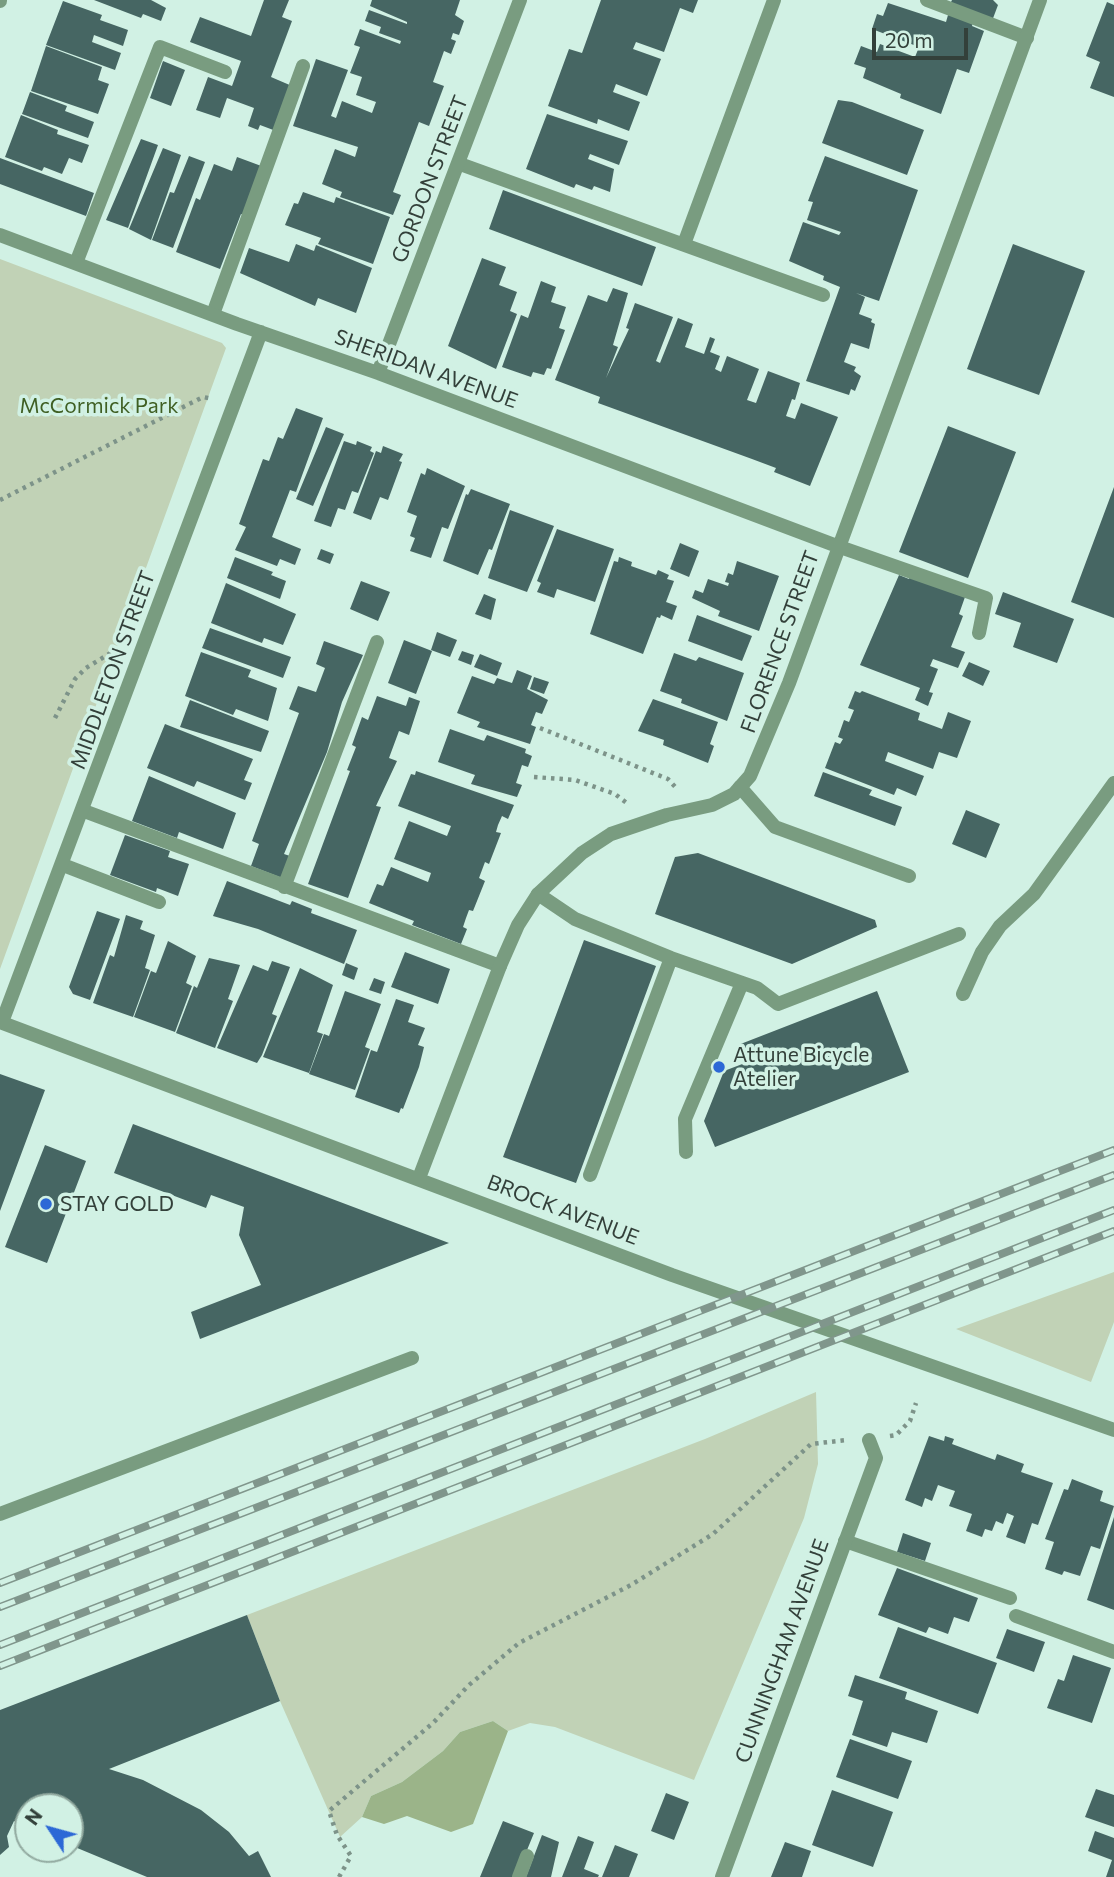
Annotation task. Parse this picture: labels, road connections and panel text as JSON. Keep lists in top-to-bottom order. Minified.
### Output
{"streets":{"street":["GORDON STREET","SHERIDAN AVENUE","FLORENCE STREET","MIDDLETON STREET","BROCK AVENUE","CUNNINGHAM AVENUE"]},"crossings":[["GORDON STREET","SHERIDAN AVENUE"],["SHERIDAN AVENUE","FLORENCE STREET"],["SHERIDAN AVENUE","MIDDLETON STREET"],["FLORENCE STREET","BROCK AVENUE"],["MIDDLETON STREET","BROCK AVENUE"]],"parks":["McCormick Park"],"places":["Attune Bicycle Atelier","STAY GOLD"],"scale_bar":"20 m","north":"top left"}
